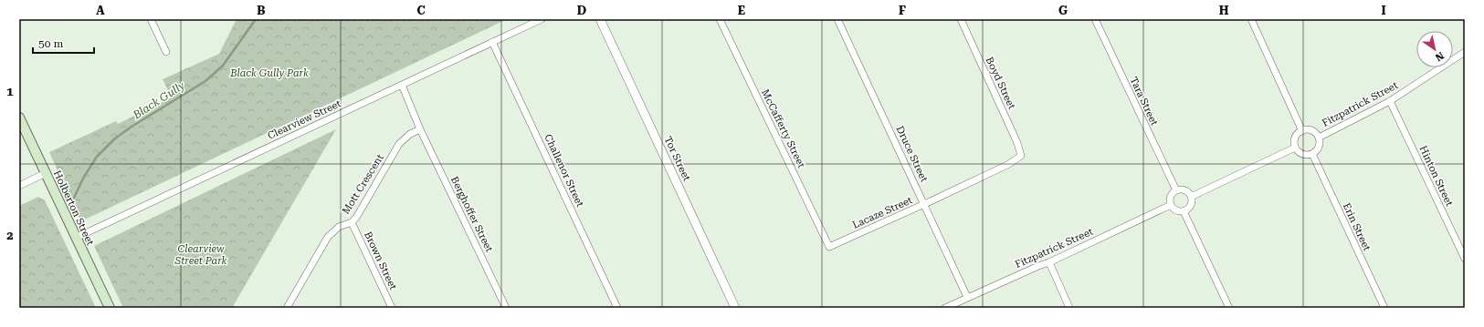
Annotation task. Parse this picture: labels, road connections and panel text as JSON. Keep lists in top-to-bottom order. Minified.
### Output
{"streets":{"main road":["Holberton Street"],"street":["Boyd Street","Tara Street","Fitzpatrick Street","Clearview Street","McCafferty Street","Druce Street","Tor Street","Challenor Street","Hinton Street","Mott Crescent","Lacaze Street","Berghoffer Street","Erin Street","Brown Street"]},"crossings":[["Boyd Street","Lacaze Street"],["Tara Street","Fitzpatrick Street"],["Fitzpatrick Street","Druce Street"],["Fitzpatrick Street","Hinton Street"],["Fitzpatrick Street","Erin Street"],["Clearview Street","Challenor Street"],["Clearview Street","Holberton Street"],["McCafferty Street","Lacaze Street"],["Druce Street","Lacaze Street"],["Mott Crescent","Berghoffer Street"],["Mott Crescent","Brown Street"]],"water":["Black Gully"],"parks":["Black Gully Park","Clearview Street Park"],"scale_bar":"50 m","north":"bottom right","grid":{"columns":["A","B","C","D","E","F","G","H","I"],"rows":["1","2"]}}
